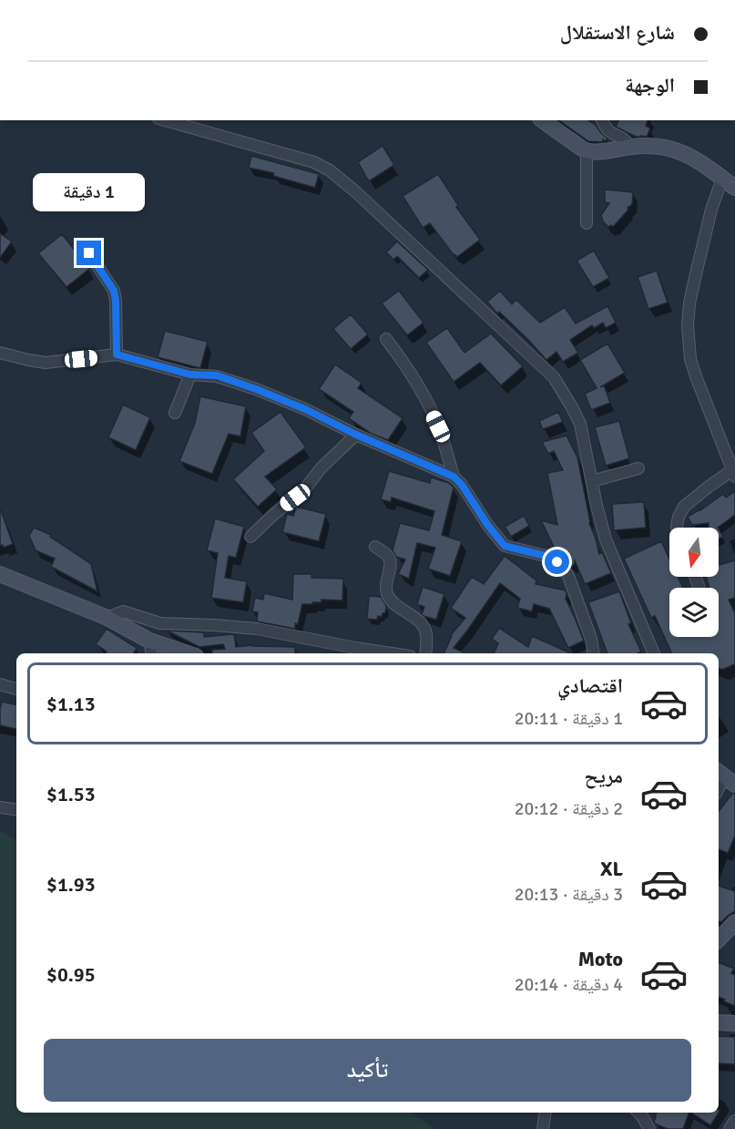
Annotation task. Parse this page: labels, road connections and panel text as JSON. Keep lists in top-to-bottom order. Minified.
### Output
{"north":"bottom","page":{"banner":["شارع الاستقلال","الوجهة"],"bubble":"1 دقيقة","list":[{"name":"اقتصادي","note":"1 دقيقة · 20:11","value":"$1.13"},{"name":"مريح","note":"2 دقيقة · 20:12","value":"$1.53"},{"name":"XL","note":"3 دقيقة · 20:13","value":"$1.93"},{"name":"Moto","note":"4 دقيقة · 20:14","value":"$0.95"}],"buttons":"تأكيد"}}
